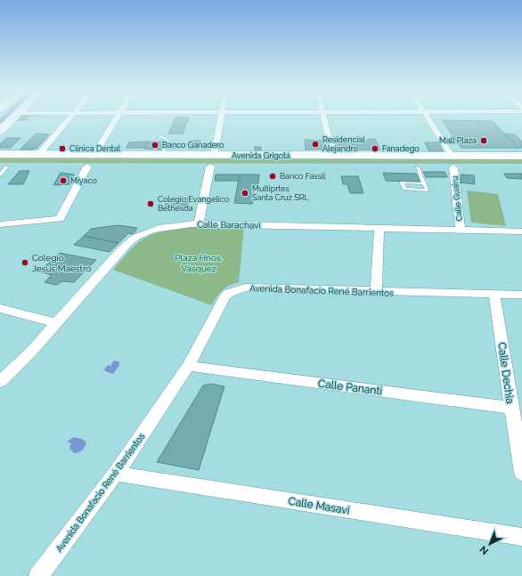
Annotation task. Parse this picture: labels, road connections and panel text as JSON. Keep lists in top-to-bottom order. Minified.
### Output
{"streets":{"main road":["Avenida Grigotá"],"street":["Calle Guairu","Calle Barachavi","Avenida Bonafacio René Barrientos","Calle Dechia","Calle Pananti","Calle Masavi"]},"crossings":[["Avenida Grigotá","Calle Guairu"],["Calle Guairu","Calle Barachavi"],["Avenida Bonafacio René Barrientos","Calle Dechia"],["Avenida Bonafacio René Barrientos","Calle Pananti"],["Avenida Bonafacio René Barrientos","Calle Masavi"],["Calle Dechia","Calle Pananti"]],"parks":["Plaza Hnos. Vásquez"],"places":["Mall Plaza","Residencial Alejandro","Banco Ganadero","Clinica Dental","Fanadego","Banco Fassil","Miyaco","Multiprtes Santa Cruz SRL","Colegio Evangélico Bethesda","Colegio Jesus Maestro"],"north":"bottom left"}
